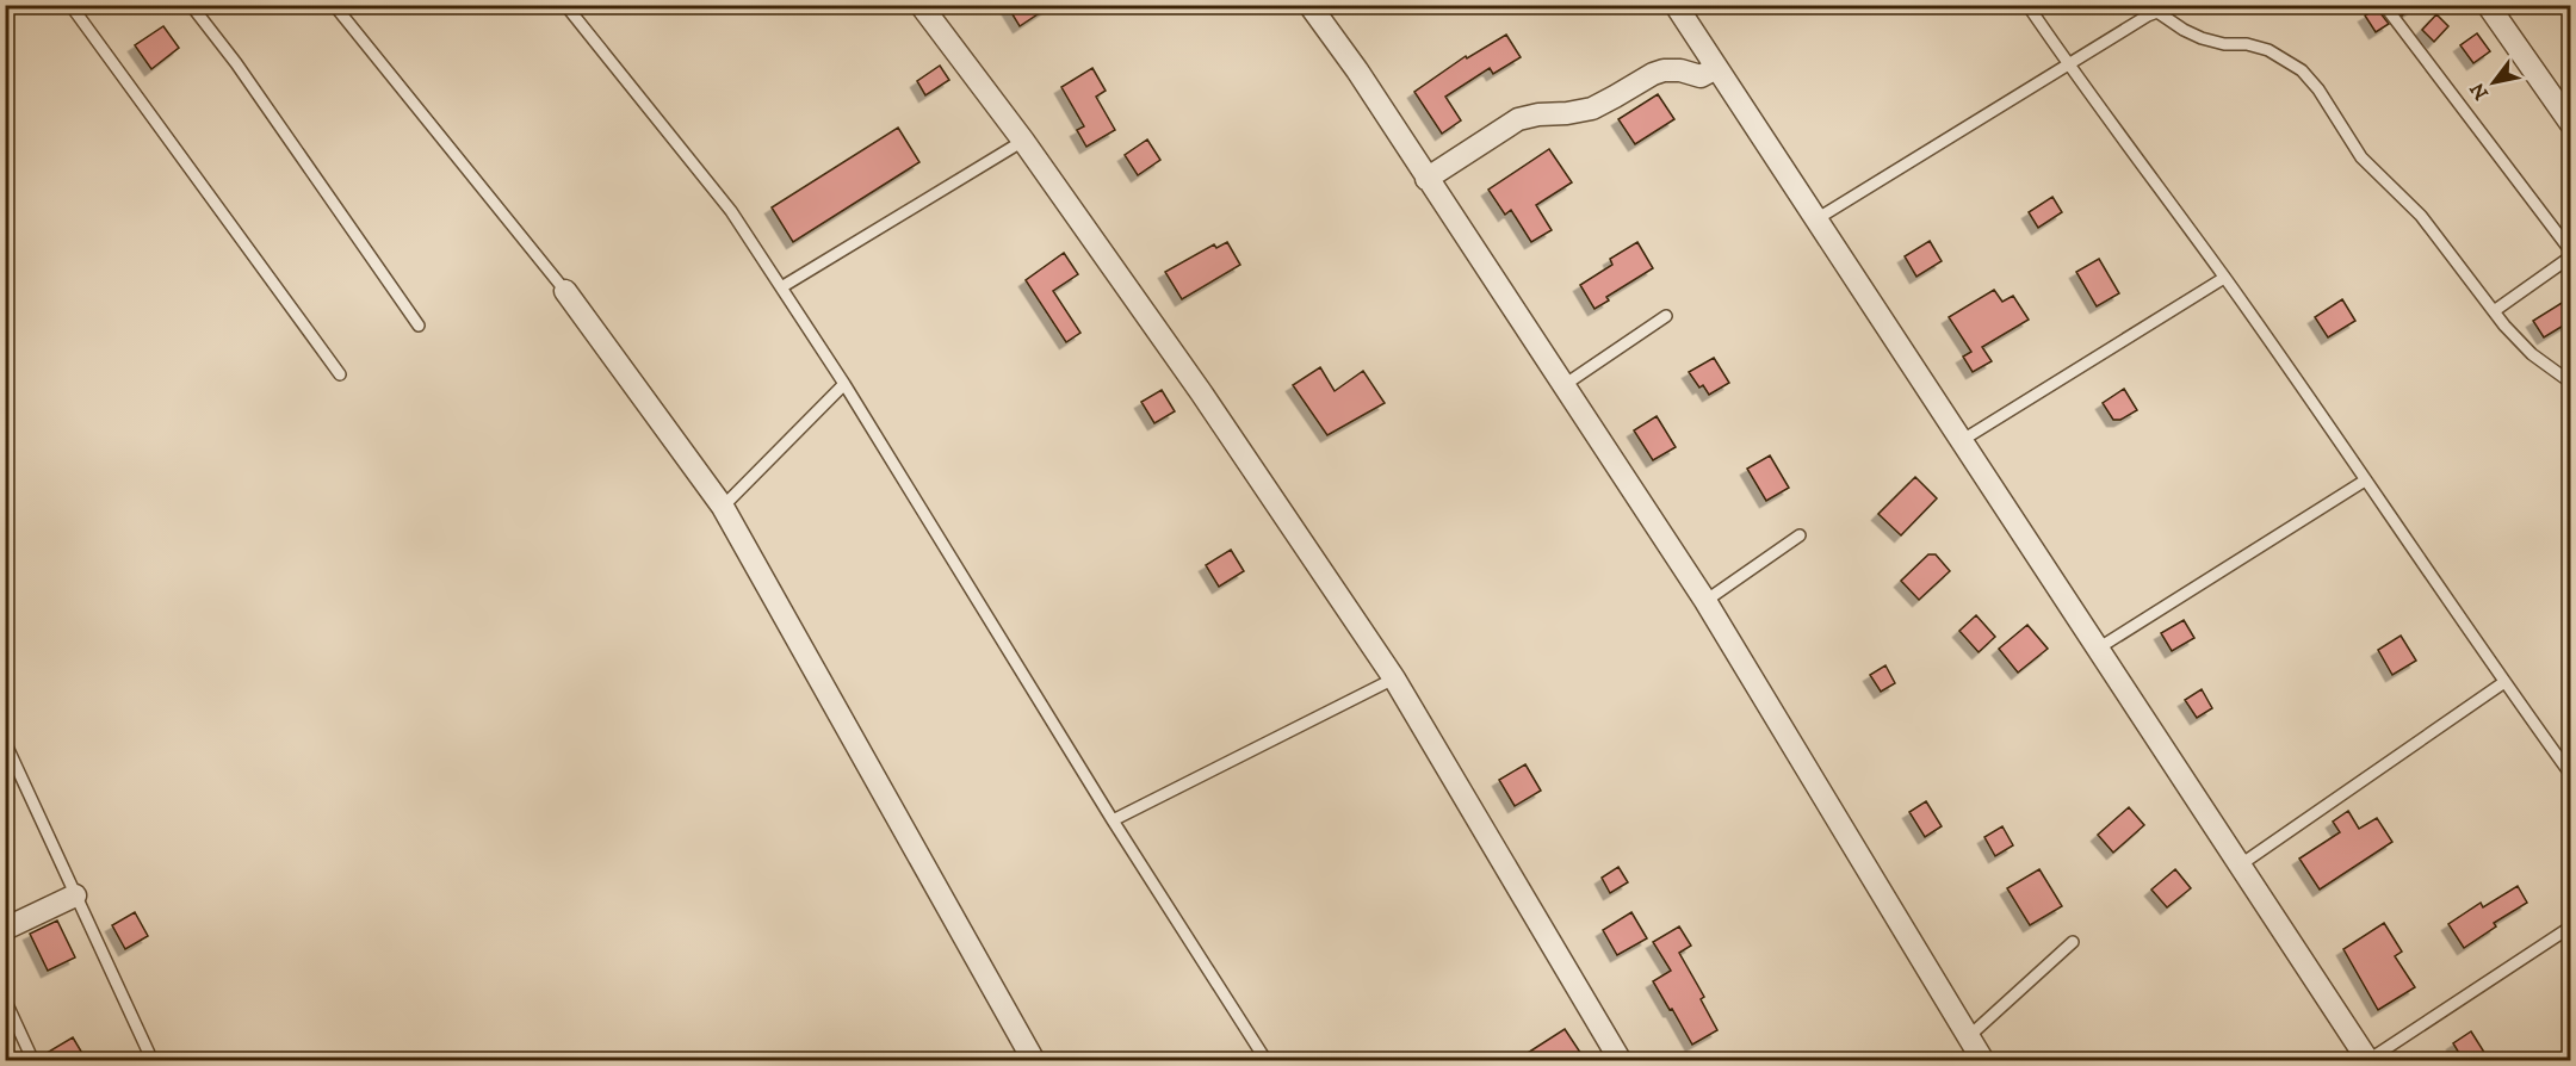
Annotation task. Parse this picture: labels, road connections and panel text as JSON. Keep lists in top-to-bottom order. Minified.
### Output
{"north":"bottom left"}
